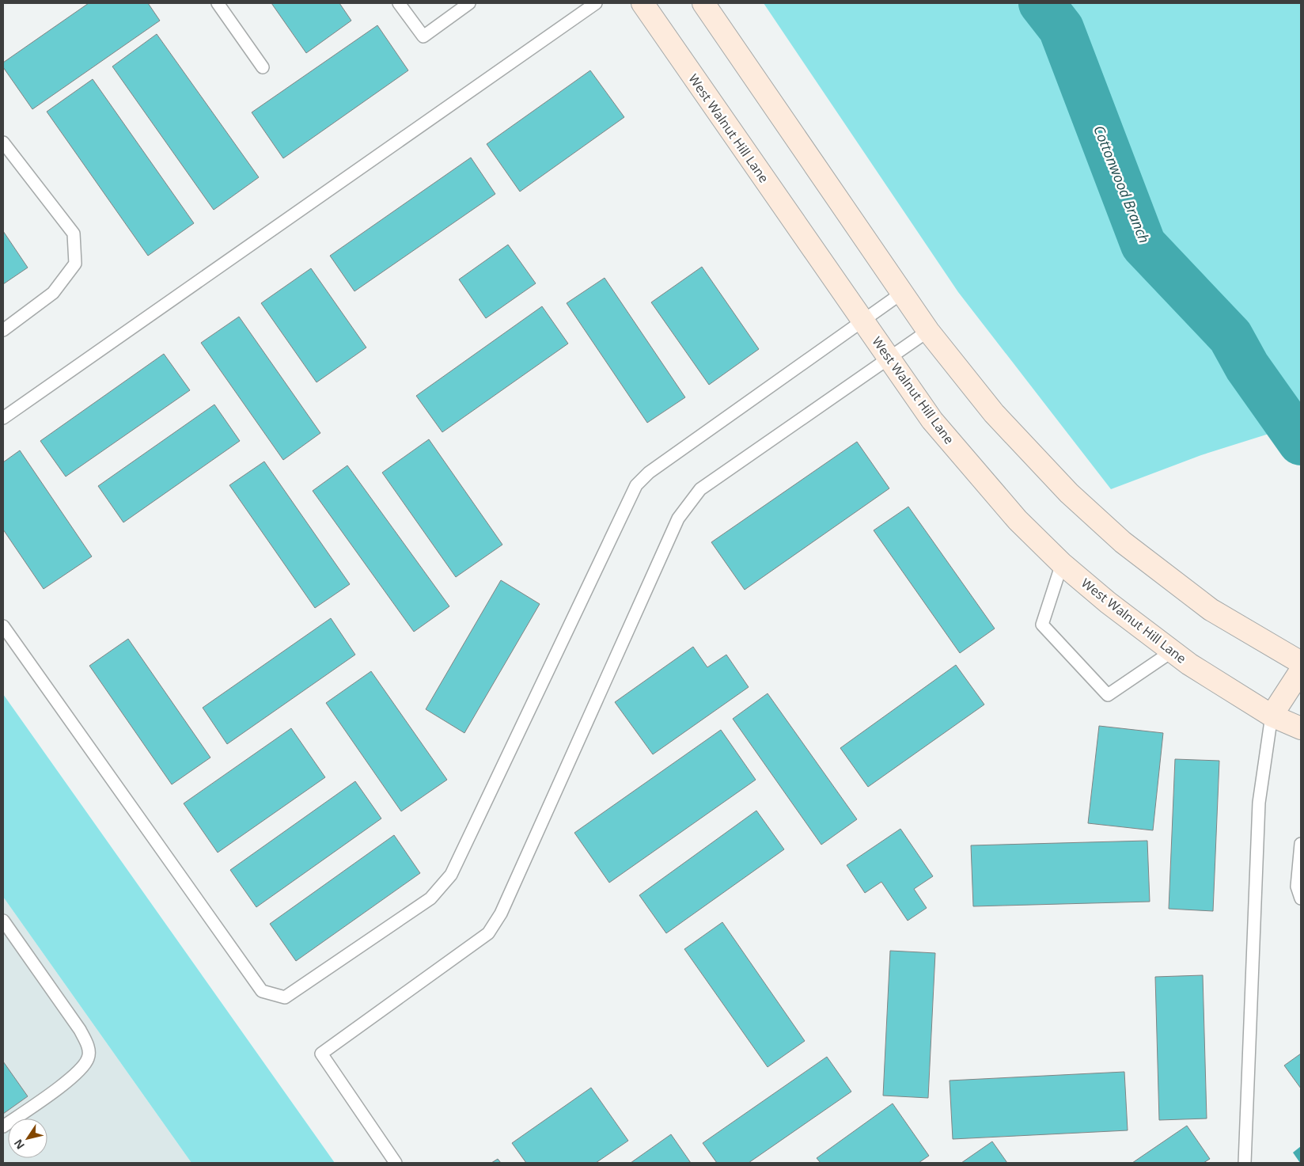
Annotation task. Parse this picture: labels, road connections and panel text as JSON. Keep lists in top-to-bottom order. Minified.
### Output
{"streets":{"main road":["West Walnut Hill Lane"]},"water":["Cottonwood Branch"],"north":"bottom left"}
